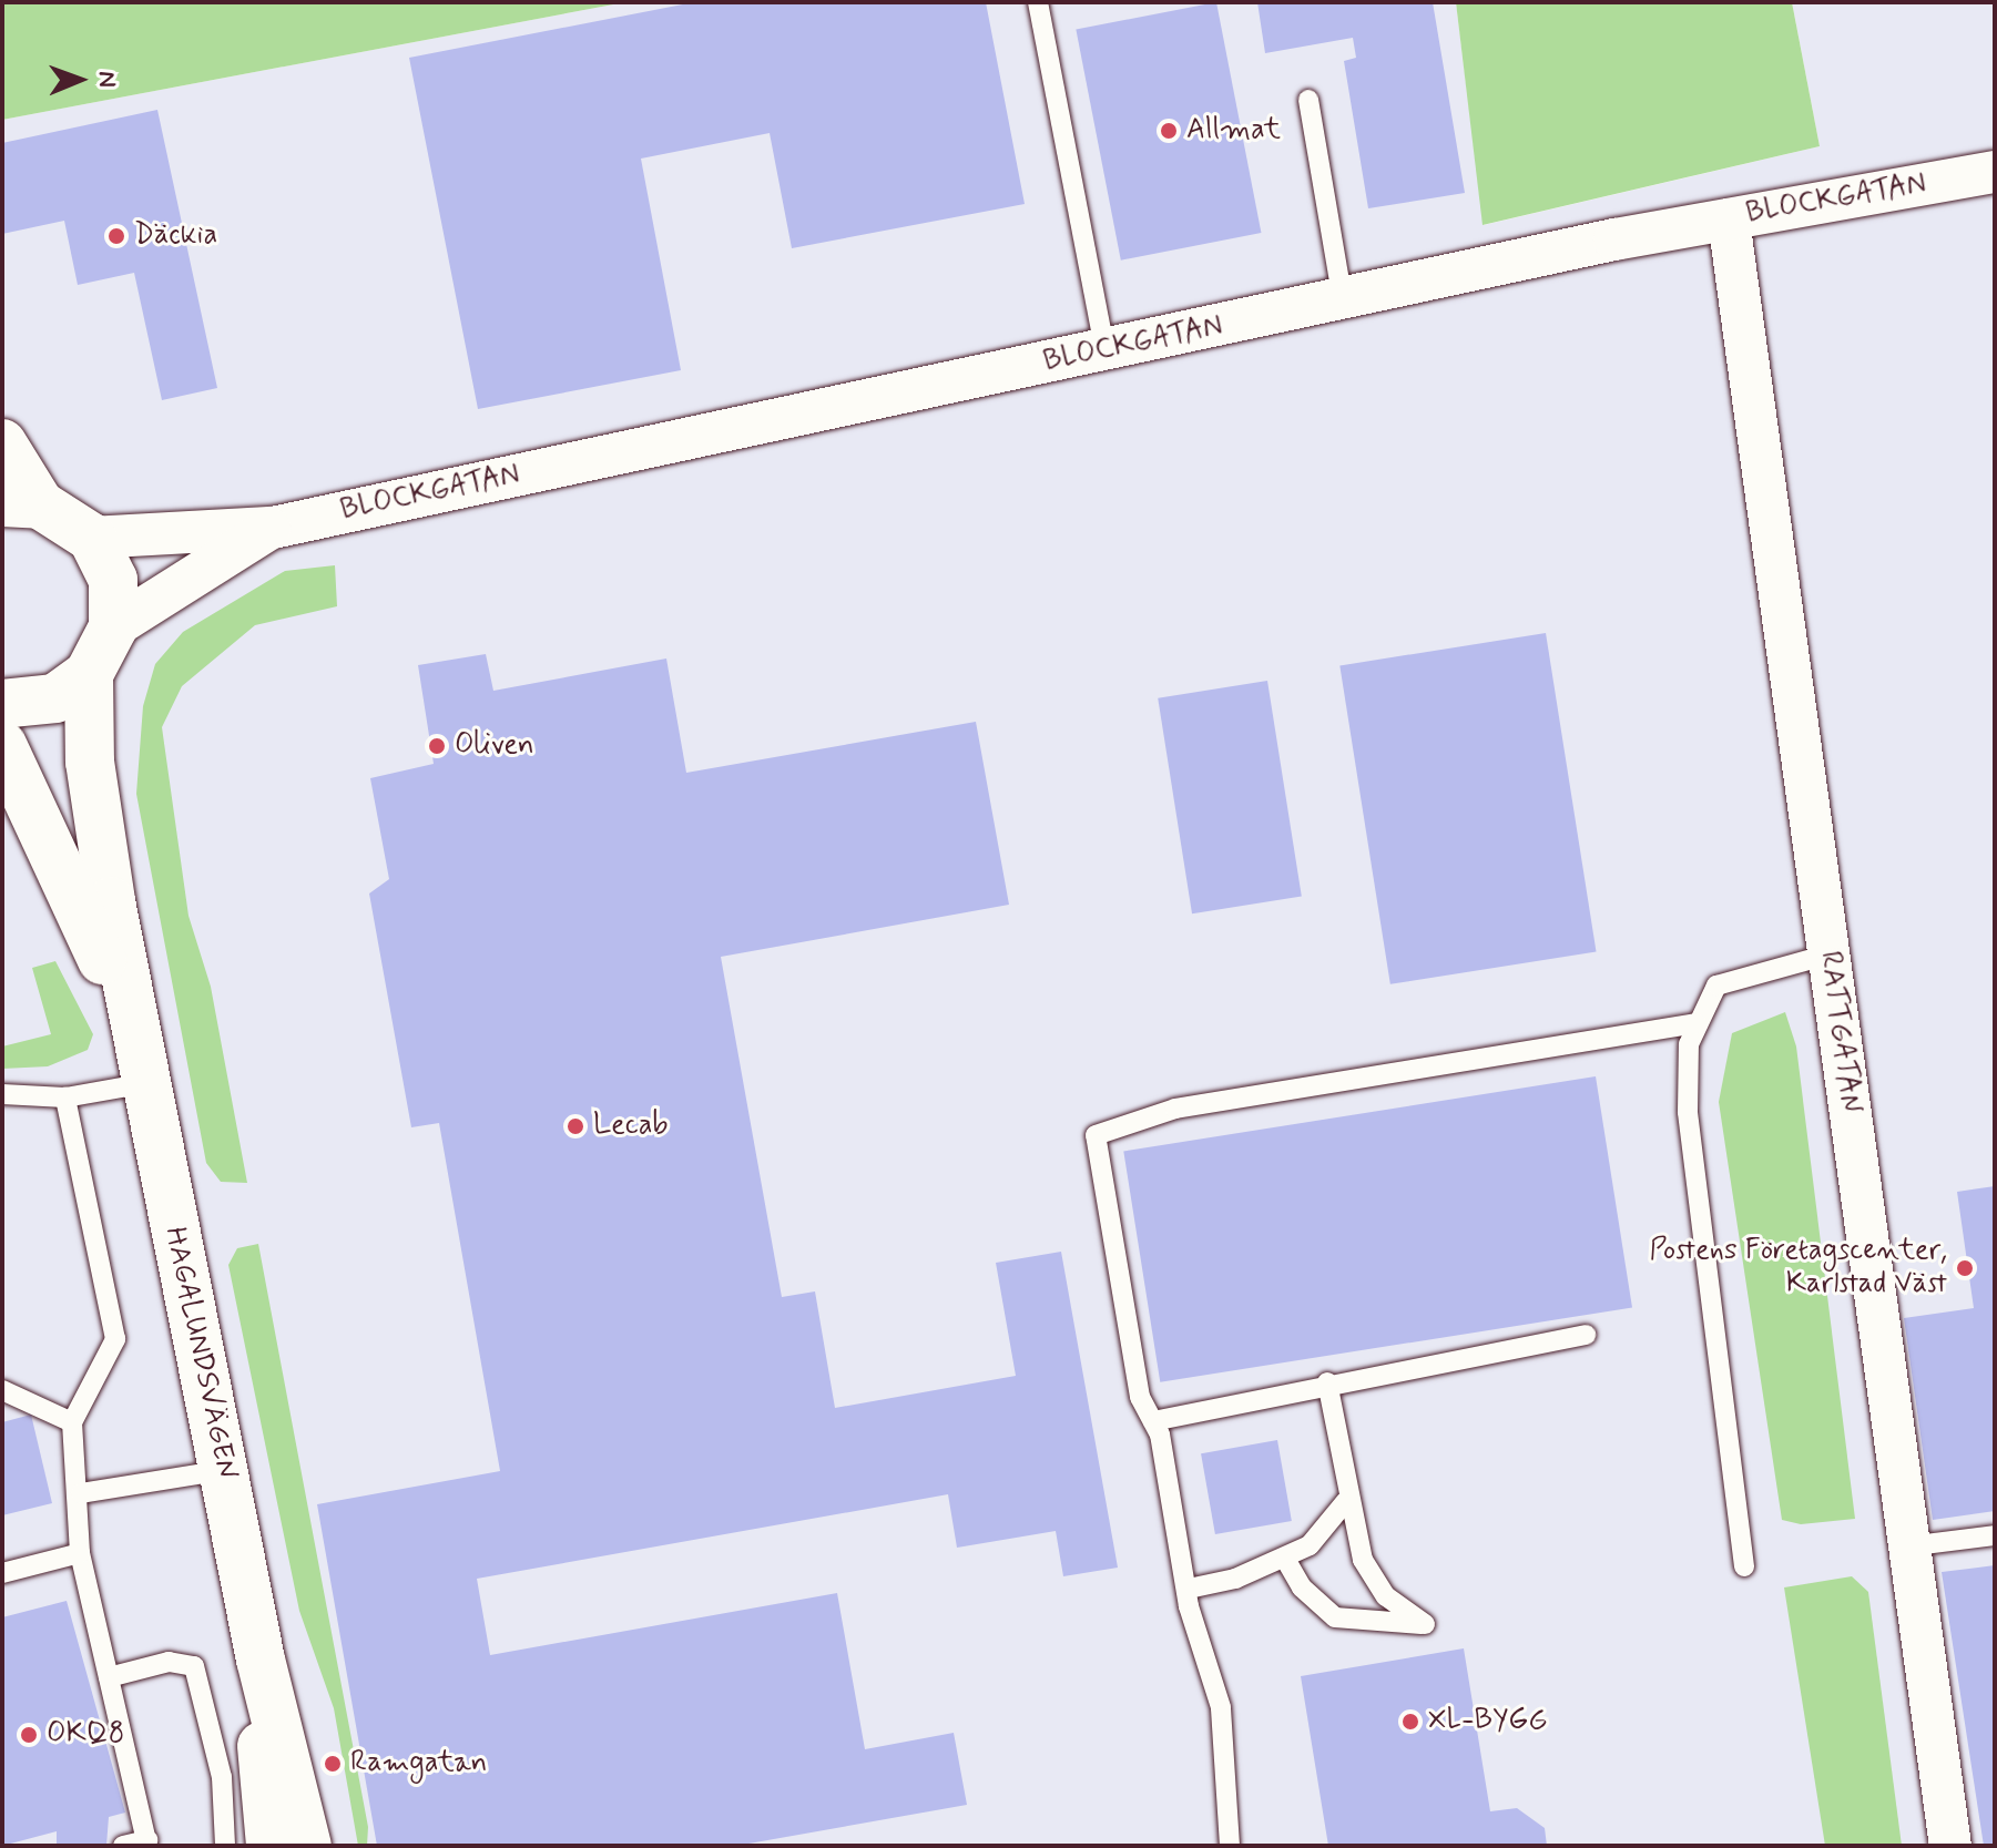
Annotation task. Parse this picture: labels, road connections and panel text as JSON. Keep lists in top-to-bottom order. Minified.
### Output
{"streets":{"street":["BLOCKGATAN","RATTGATAN","HAGALUNDSVÄGEN"]},"crossings":[["BLOCKGATAN","RATTGATAN"]],"places":["Allmat","Däckia","Oliven","Lecab","Postens Företagscenter, Karlstad Väst","XL-BYGG","OKQ8","Ramgatan"],"north":"right"}
